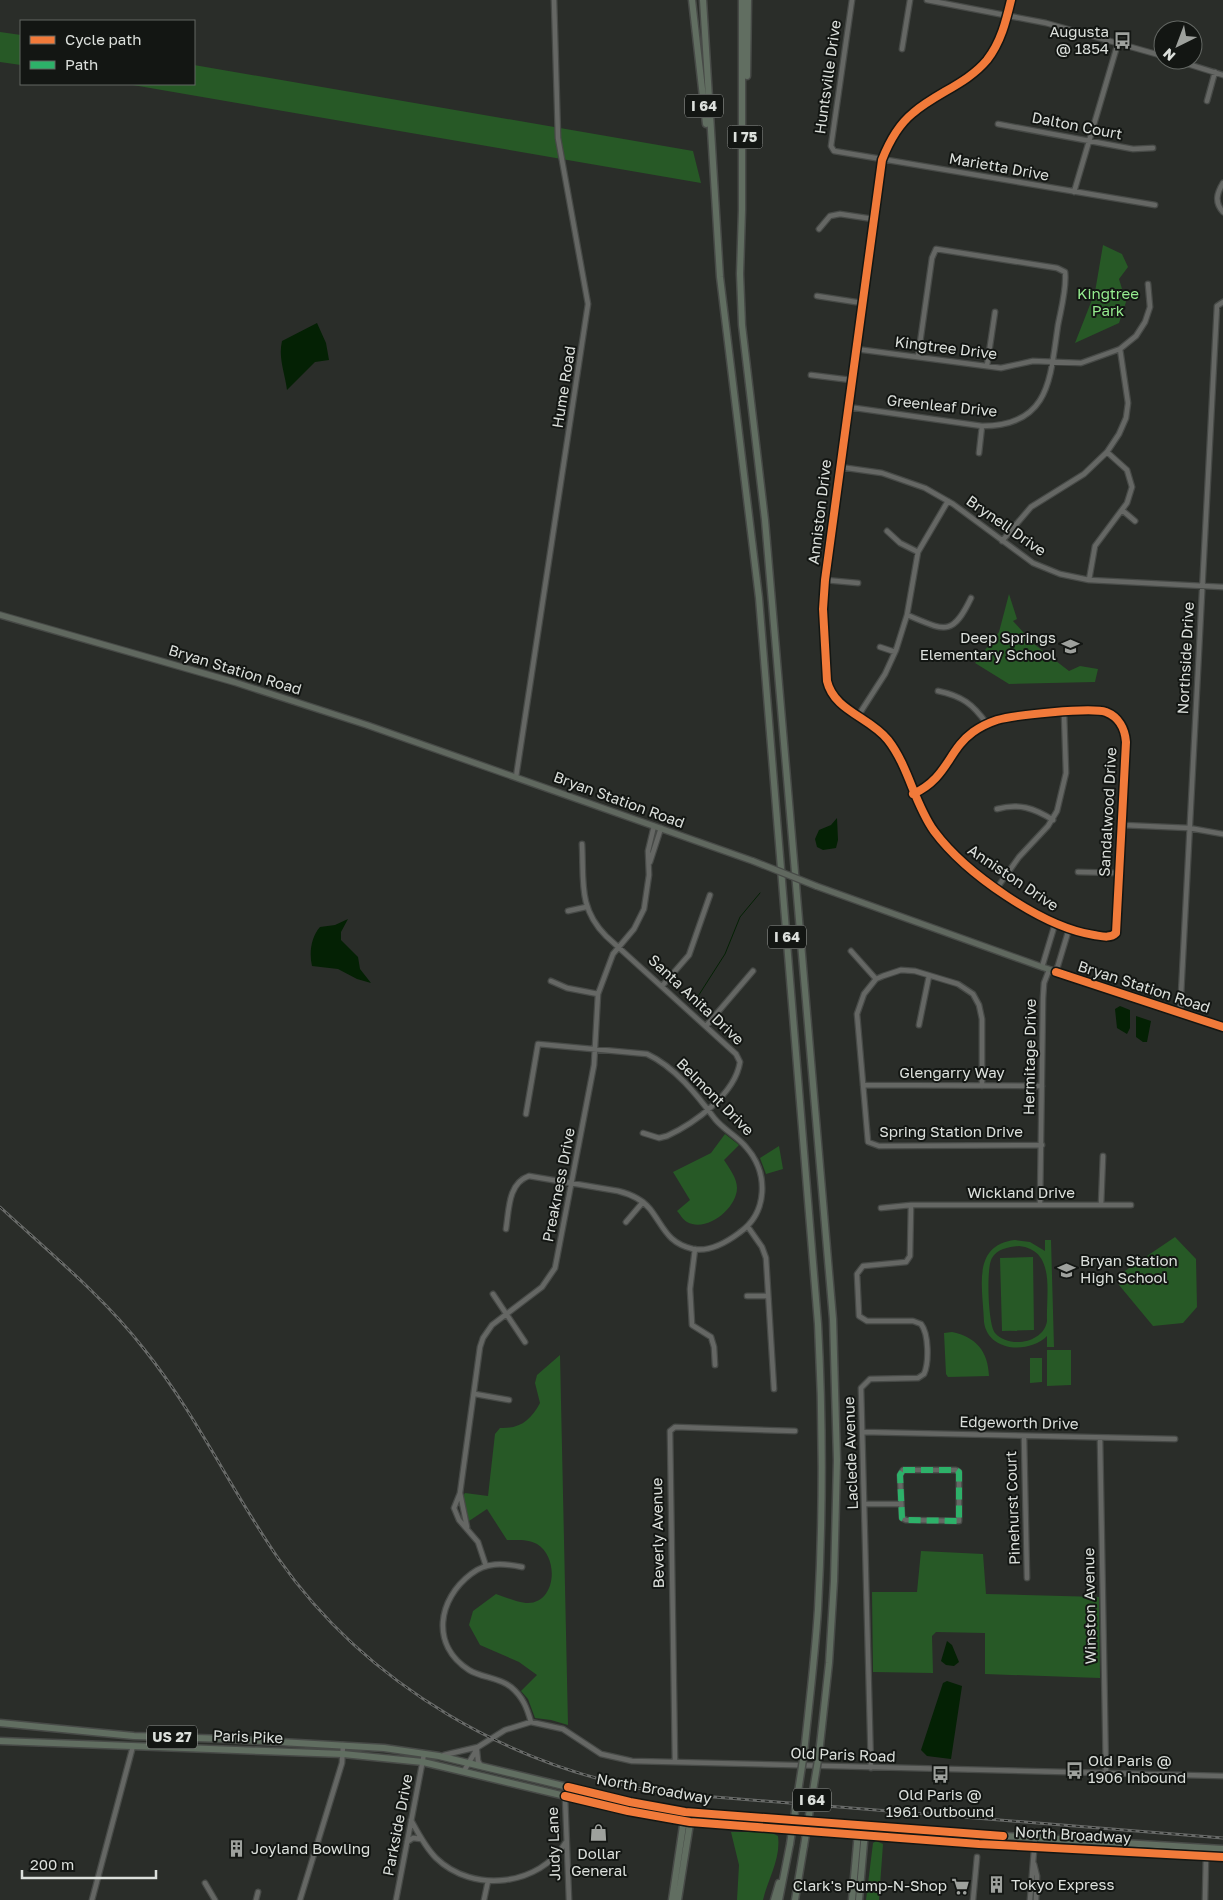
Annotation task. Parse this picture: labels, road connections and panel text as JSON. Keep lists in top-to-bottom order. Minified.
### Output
{"streets":{"highway":["I 64","I 75","US 27","Paris Pike","North Broadway"],"main road":["Bryan Station Road"],"street":["Huntsville Drive","Dalton Court","Marietta Drive","Kingtree Drive","Hume Road","Greenleaf Drive","Anniston Drive","Brynell Drive","Northside Drive","Sandalwood Drive","Santa Anita Drive","Hermitage Drive","Glengarry Way","Belmont Drive","Spring Station Drive","Preakness Drive","Wickland Drive","Edgeworth Drive","Laclede Avenue","Pinehurst Court","Beverly Avenue","Winston Avenue","Old Paris Road","Parkside Drive","Judy Lane"]},"crossings":[["Huntsville Drive","Marietta Drive"],["I 64","I 75"],["Marietta Drive","Anniston Drive"],["Kingtree Drive","Greenleaf Drive"],["Kingtree Drive","Anniston Drive"],["Hume Road","Bryan Station Road"],["Greenleaf Drive","Anniston Drive"],["Anniston Drive","Brynell Drive"],["Anniston Drive","Bryan Station Road"],["Anniston Drive","Sandalwood Drive"],["Anniston Drive","Hermitage Drive"],["Brynell Drive","Northside Drive"],["Northside Drive","Bryan Station Road"],["Bryan Station Road","Hermitage Drive"],["Bryan Station Road","Preakness Drive"],["Santa Anita Drive","Belmont Drive"],["Santa Anita Drive","Preakness Drive"],["Hermitage Drive","Glengarry Way"],["Hermitage Drive","Spring Station Drive"],["Hermitage Drive","Wickland Drive"],["Glengarry Way","Spring Station Drive"],["Belmont Drive","Preakness Drive"],["Wickland Drive","Laclede Avenue"],["Edgeworth Drive","Laclede Avenue"],["Edgeworth Drive","Pinehurst Court"],["Edgeworth Drive","Winston Avenue"],["Laclede Avenue","Old Paris Road"],["Beverly Avenue","Old Paris Road"],["Winston Avenue","Old Paris Road"],["Paris Pike","North Broadway"],["Paris Pike","Parkside Drive"],["Old Paris Road","North Broadway"],["North Broadway","Parkside Drive"],["North Broadway","Judy Lane"]],"parks":["Kingtree Park"],"places":{"bus stop":["Augusta @ 1854","Old Paris @ 1906 Inbound","Old Paris @ 1961 Outbound"],"school or university":["Deep Springs Elementary School","Bryan Station High School"],"shop":["Dollar General"],"building":["Joyland Bowling","Tokyo Express"],"supermarket":["Clark's Pump-N-Shop"]},"legend":["Cycle path","Path"],"scale_bar":"200 m","north":"bottom left"}
